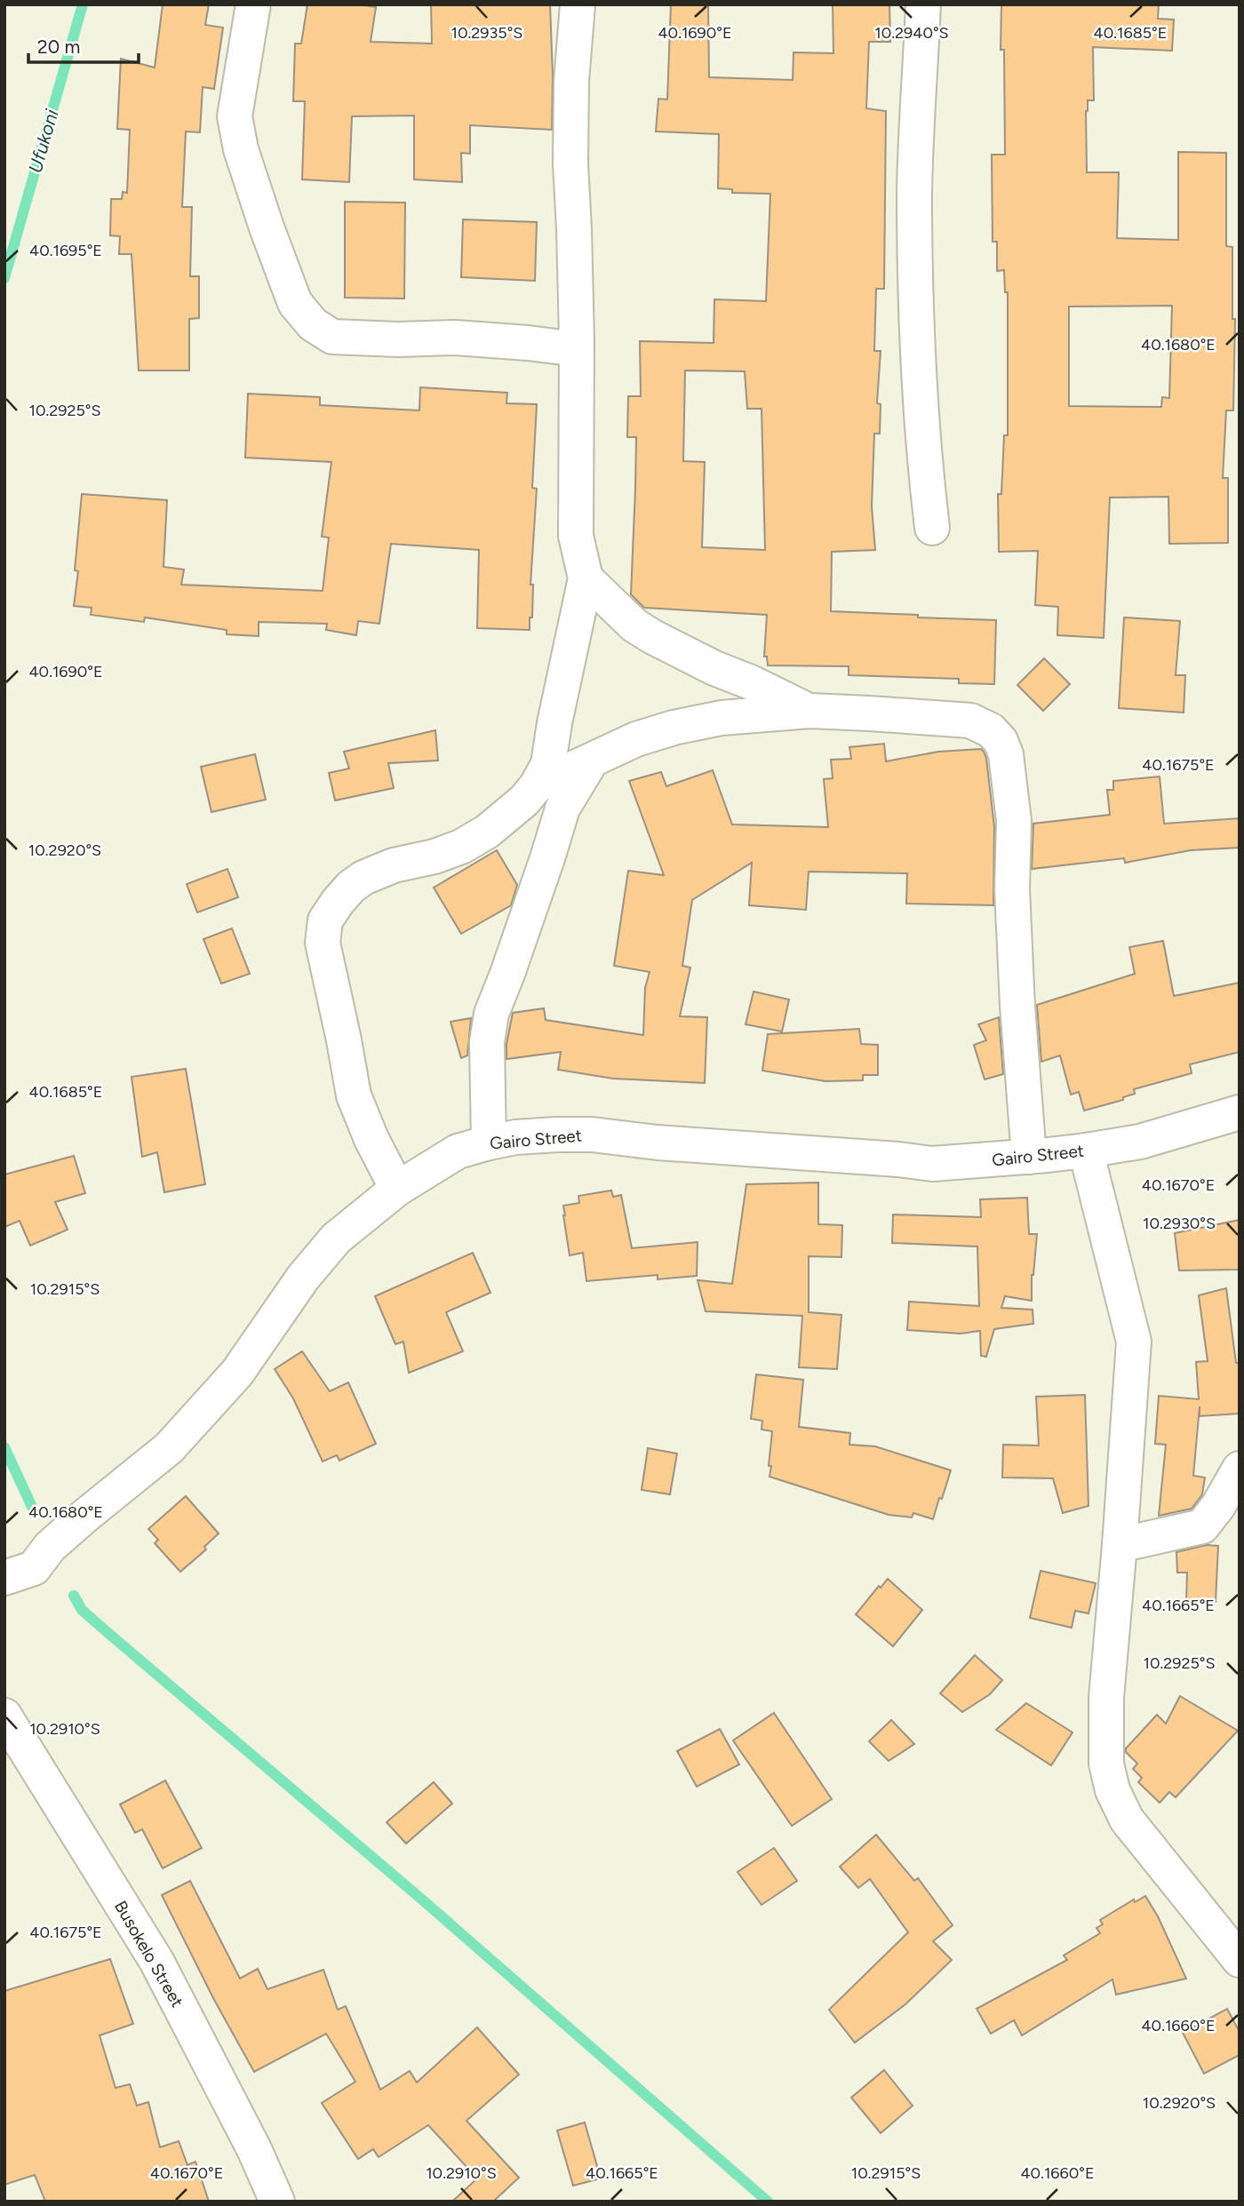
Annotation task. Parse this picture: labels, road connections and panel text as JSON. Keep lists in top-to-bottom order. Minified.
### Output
{"streets":{"street":["Gairo Street","Busokelo Street"]},"water":["Ufukoni"],"scale_bar":"20 m","coordinates":["40.1690°E","40.1685°E","10.2935°S","10.2940°S","40.1695°E","40.1680°E","10.2925°S","40.1675°E","10.2920°S","40.1670°E","10.2930°S","10.2915°S","40.1665°E","10.2910°S","40.1660°E"]}
